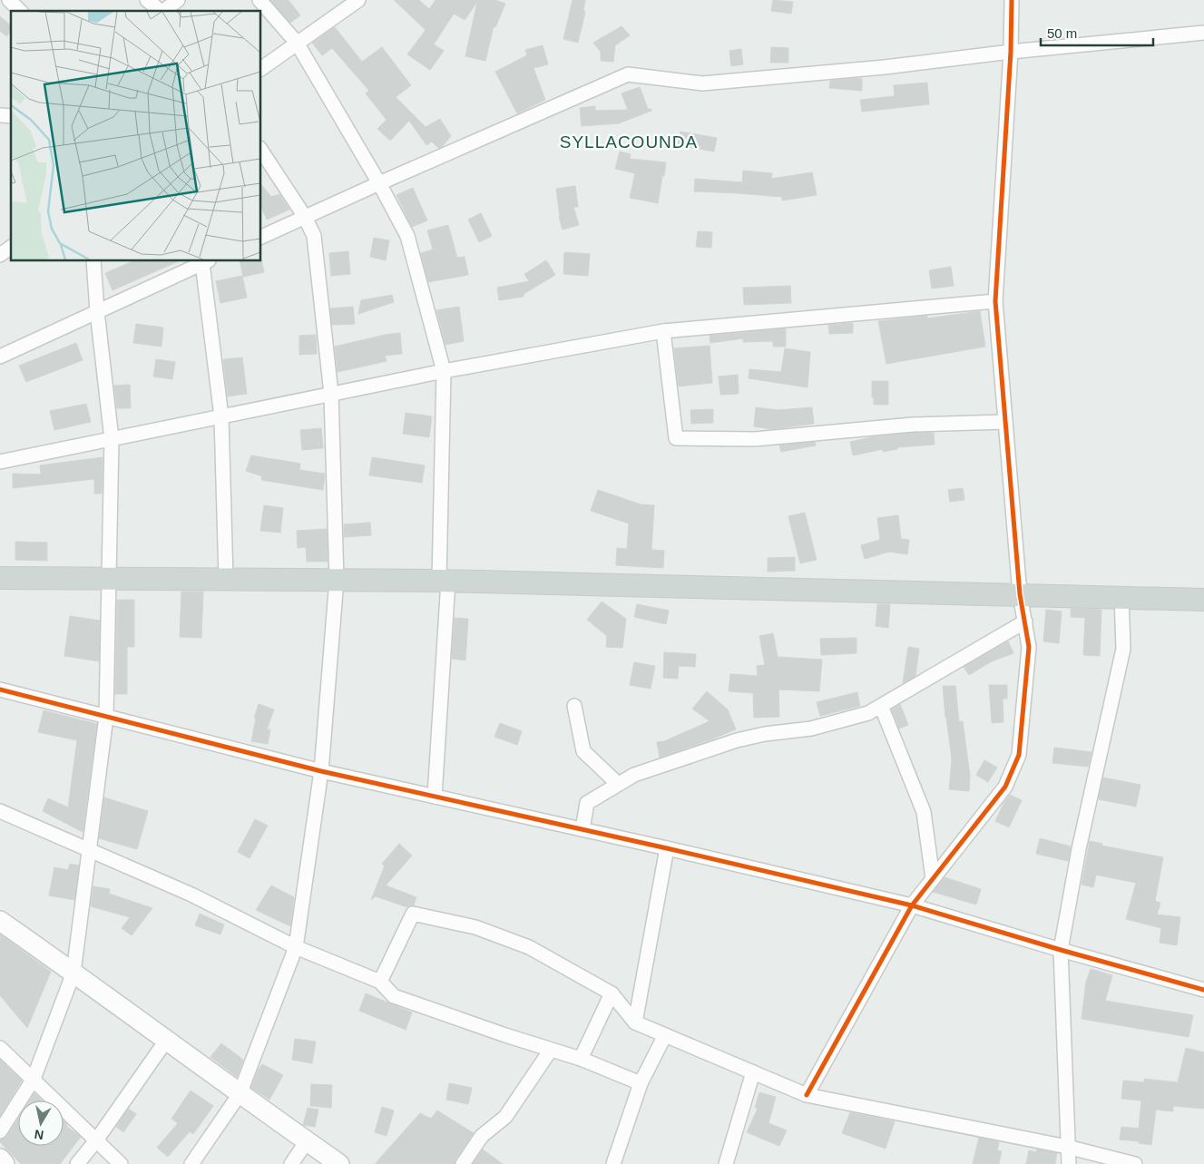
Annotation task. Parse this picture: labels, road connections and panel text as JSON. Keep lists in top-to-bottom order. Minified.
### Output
{"districts":["SYLLACOUNDA"],"scale_bar":"50 m","north":"bottom"}
